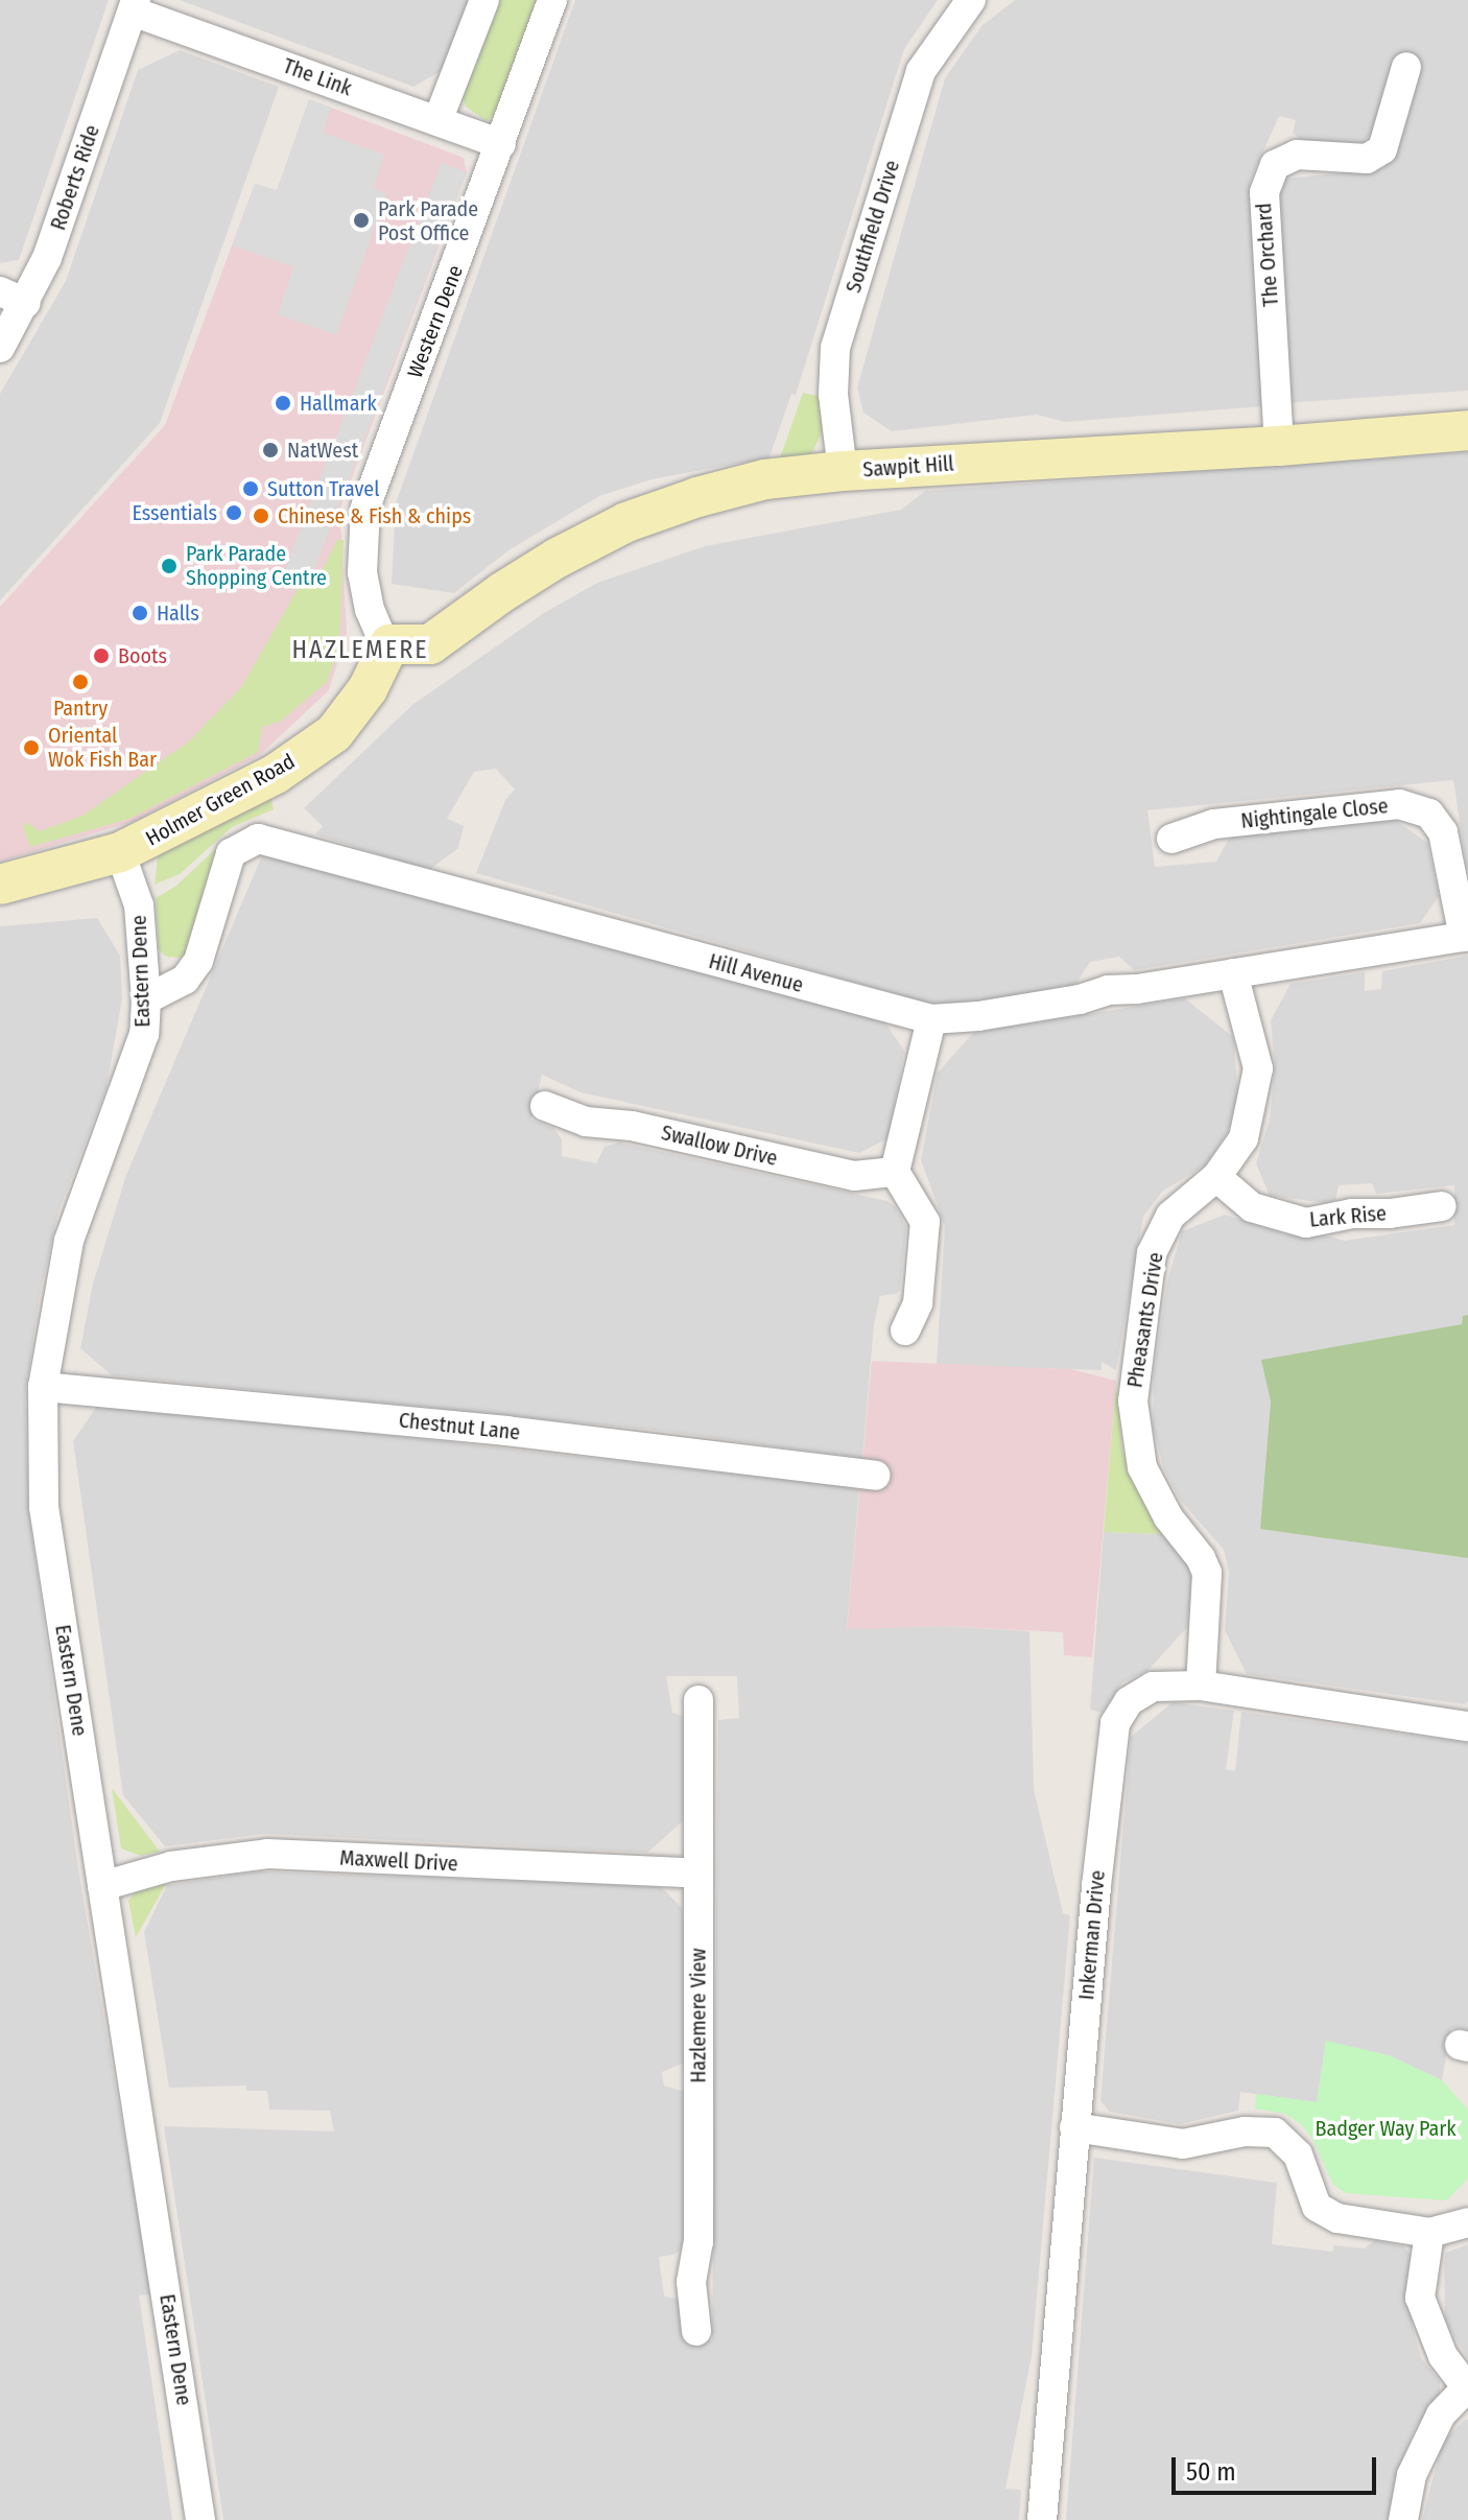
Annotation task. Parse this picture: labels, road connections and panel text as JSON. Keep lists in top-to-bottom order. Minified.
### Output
{"streets":{"street":["The Link","Roberts Ride","Southfield Drive","The Orchard","Western Dene","Sawpit Hill","Holmer Green Road","Nightingale Close","Eastern Dene","Hill Avenue","Swallow Drive","Lark Rise","Pheasants Drive","Chestnut Lane","Maxwell Drive","Inkerman Drive","Hazlemere View"]},"crossings":[["The Link","Roberts Ride"],["The Link","Western Dene"],["Southfield Drive","Sawpit Hill"],["The Orchard","Sawpit Hill"],["Western Dene","Sawpit Hill"],["Western Dene","Holmer Green Road"],["Sawpit Hill","Holmer Green Road"],["Holmer Green Road","Eastern Dene"],["Nightingale Close","Hill Avenue"],["Eastern Dene","Hill Avenue"],["Eastern Dene","Chestnut Lane"],["Eastern Dene","Maxwell Drive"],["Hill Avenue","Pheasants Drive"],["Lark Rise","Pheasants Drive"],["Pheasants Drive","Inkerman Drive"],["Maxwell Drive","Hazlemere View"]],"districts":["HAZLEMERE"],"parks":["Badger Way Park"],"places":["Park Parade Post Office","Hallmark","NatWest","Sutton Travel","Essentials","Chinese & Fish & chips","Park Parade Shopping Centre","Halls","Boots","Pantry","Oriental Wok Fish Bar"],"scale_bar":"50 m"}
